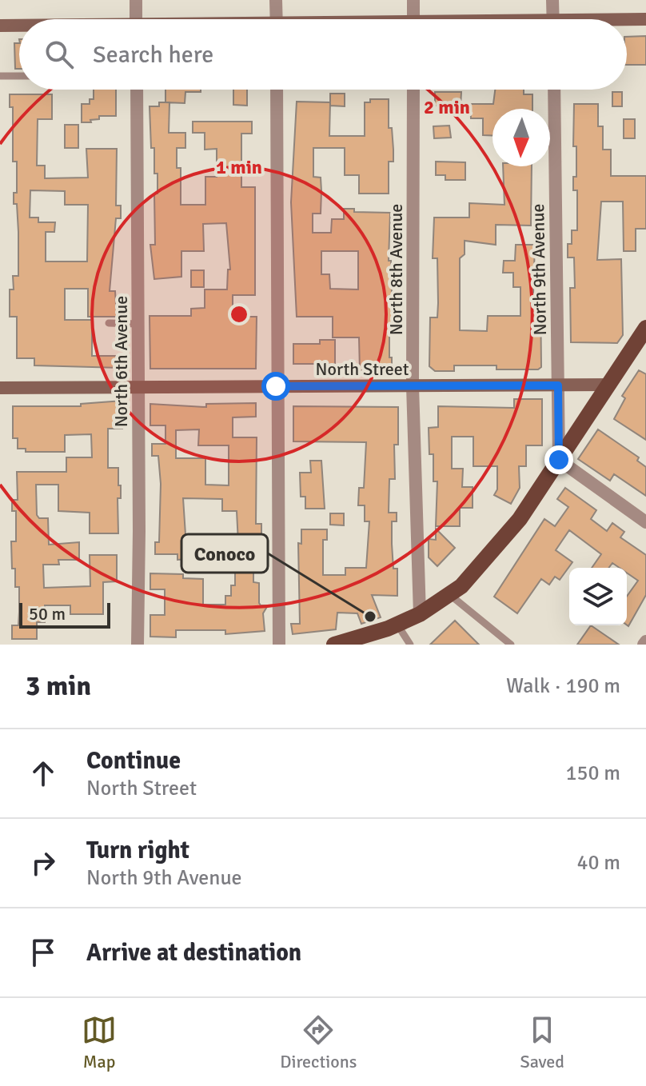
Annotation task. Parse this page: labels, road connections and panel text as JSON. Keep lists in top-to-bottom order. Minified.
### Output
{"streets":{"street":["North 8th Avenue","North 9th Avenue","North 6th Avenue","North Street"]},"crossings":[["North 8th Avenue","North Street"],["North 9th Avenue","North Street"],["North 6th Avenue","North Street"]],"places":["Conoco"],"scale_bar":"50 m","north":"bottom","page":{"search":"Search here","scale":"50 m","heading":["3 min","Walk · 190 m"],"list":[["Continue","North Street","150 m"],["Turn right","North 9th Avenue","40 m"],"Arrive at destination"],"nav":["Map","Directions","Saved"]},"rings":["2 min","1 min"]}
